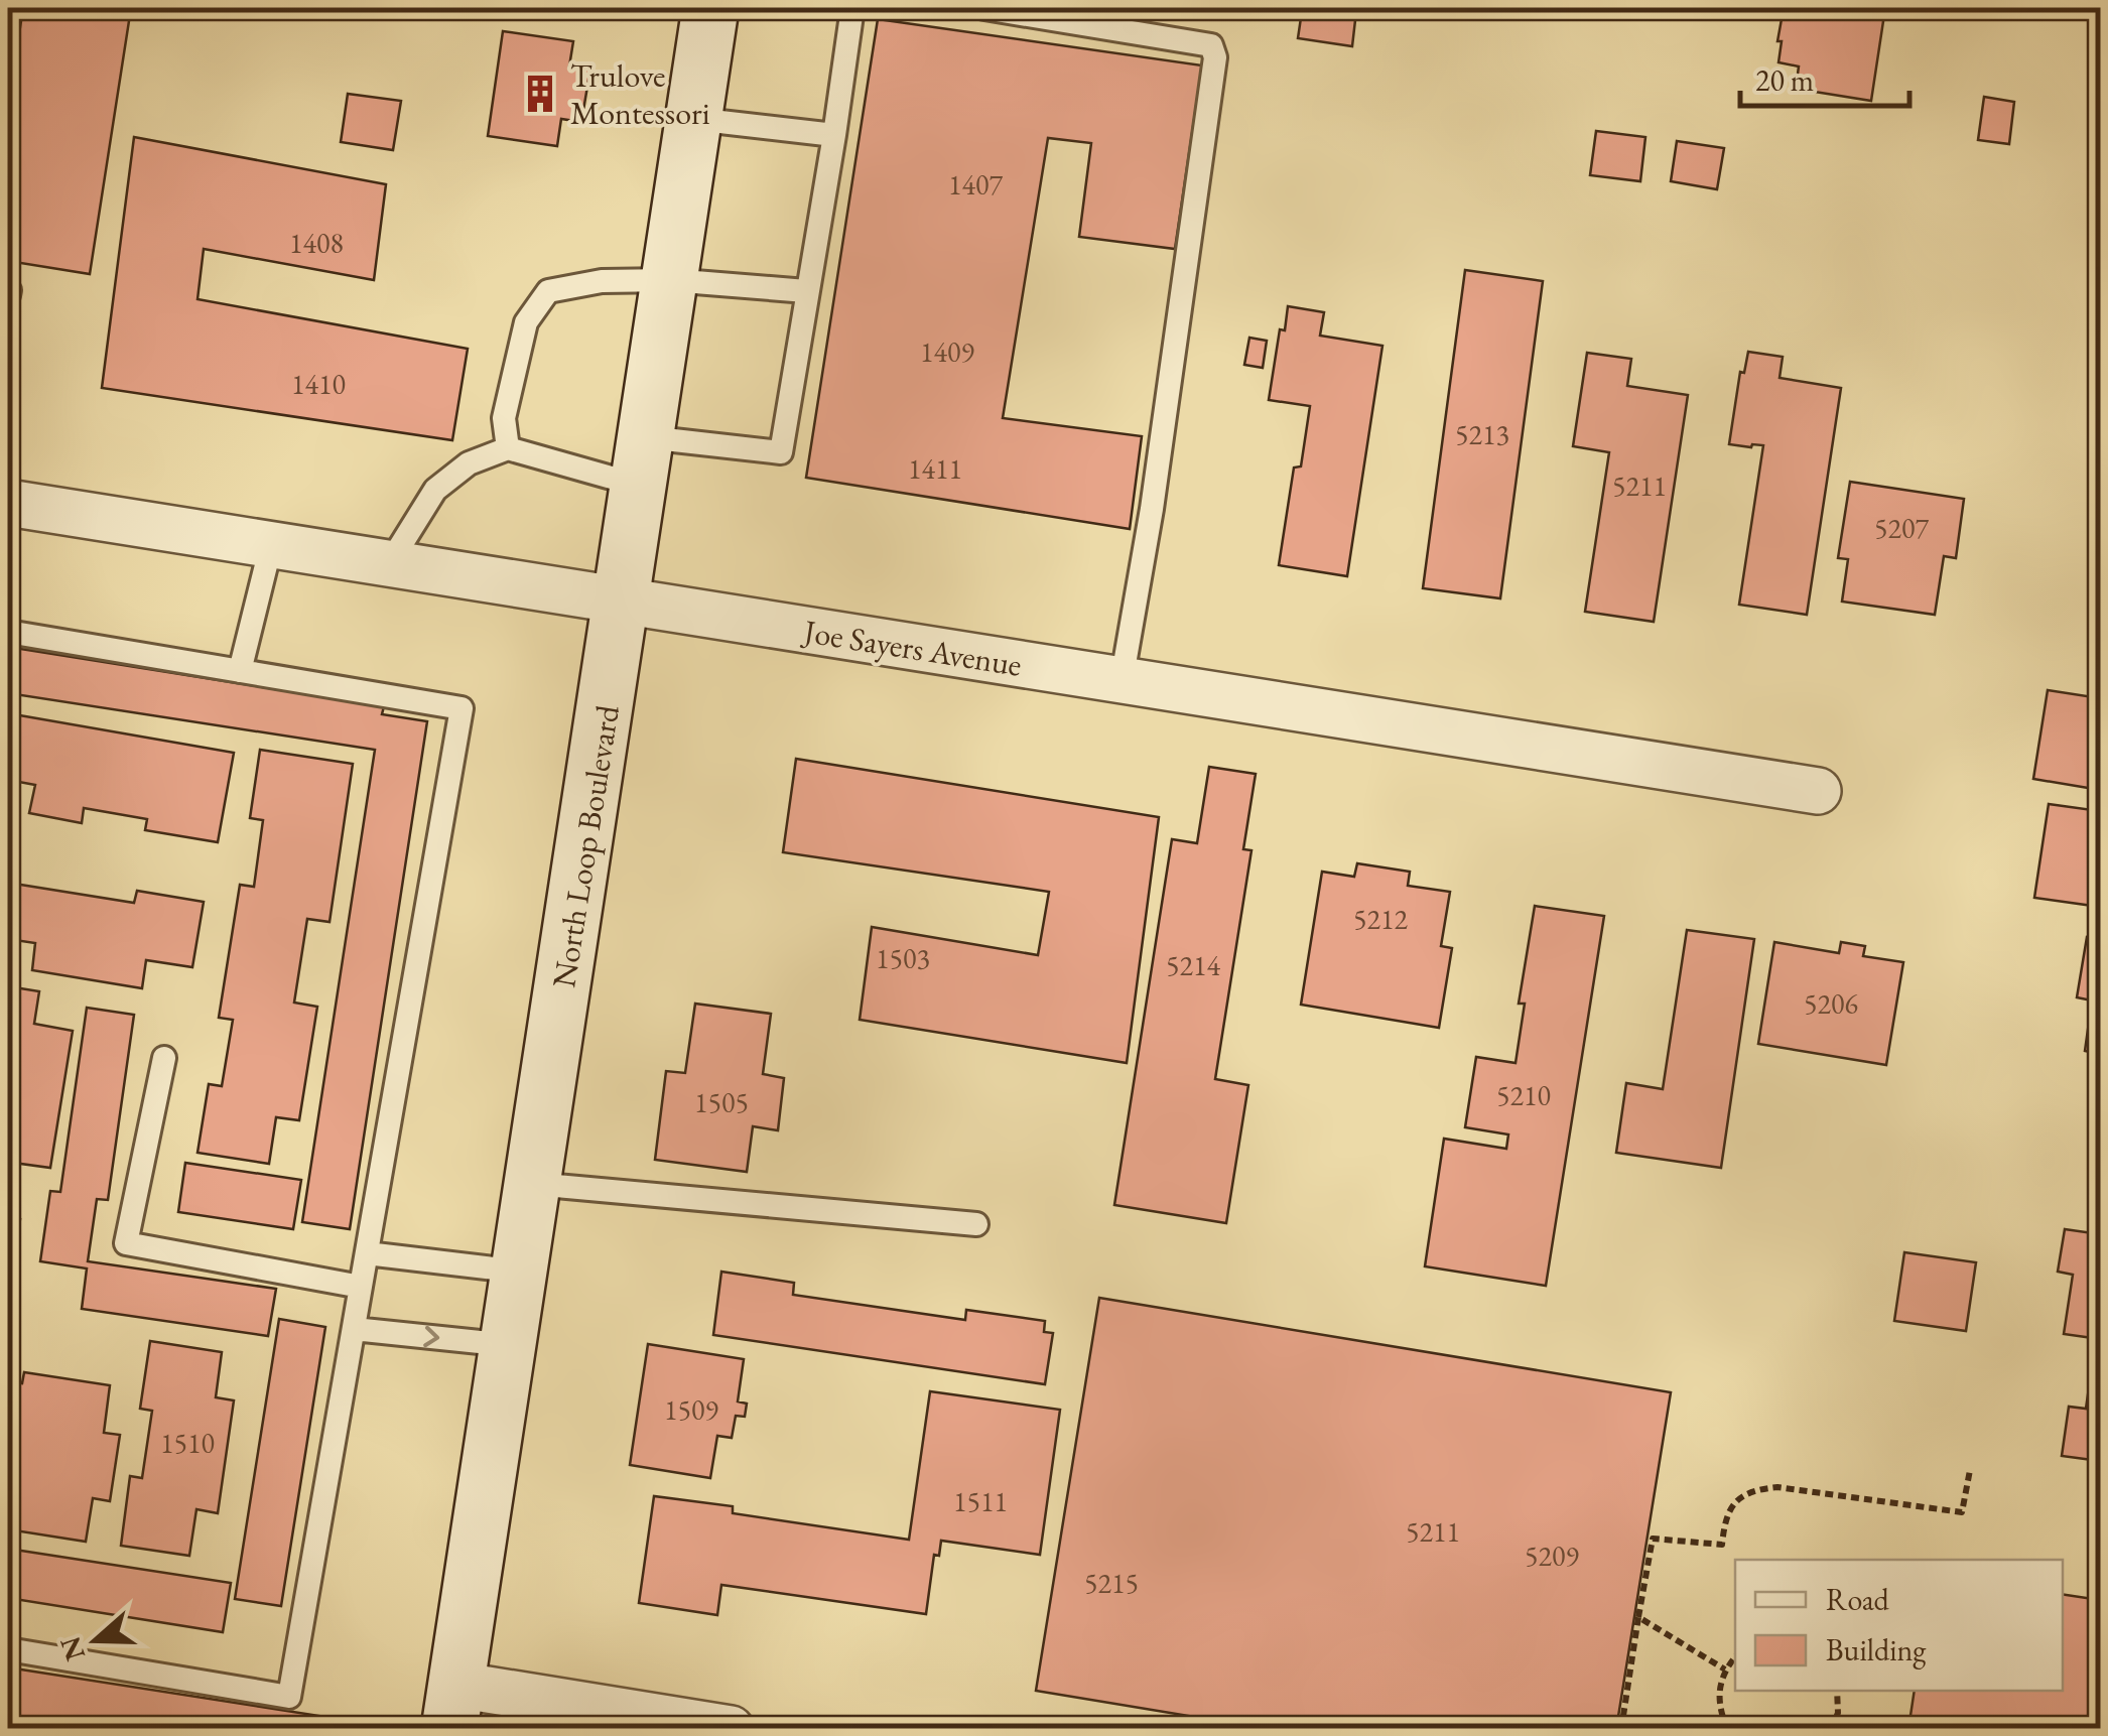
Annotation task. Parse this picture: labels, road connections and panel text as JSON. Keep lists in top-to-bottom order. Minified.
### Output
{"streets":{"street":["Joe Sayers Avenue","North Loop Boulevard"]},"crossings":[["Joe Sayers Avenue","North Loop Boulevard"]],"places":{"building":["Trulove Montessori"]},"house_numbers":["1407","1408","1409","1410","5213","1411","5211","5207","5212","1503","5214","5206","5210","1505","1509","1510","1511","5211","5209","5215"],"legend":["Road","Building"],"scale_bar":"20 m","north":"left"}
